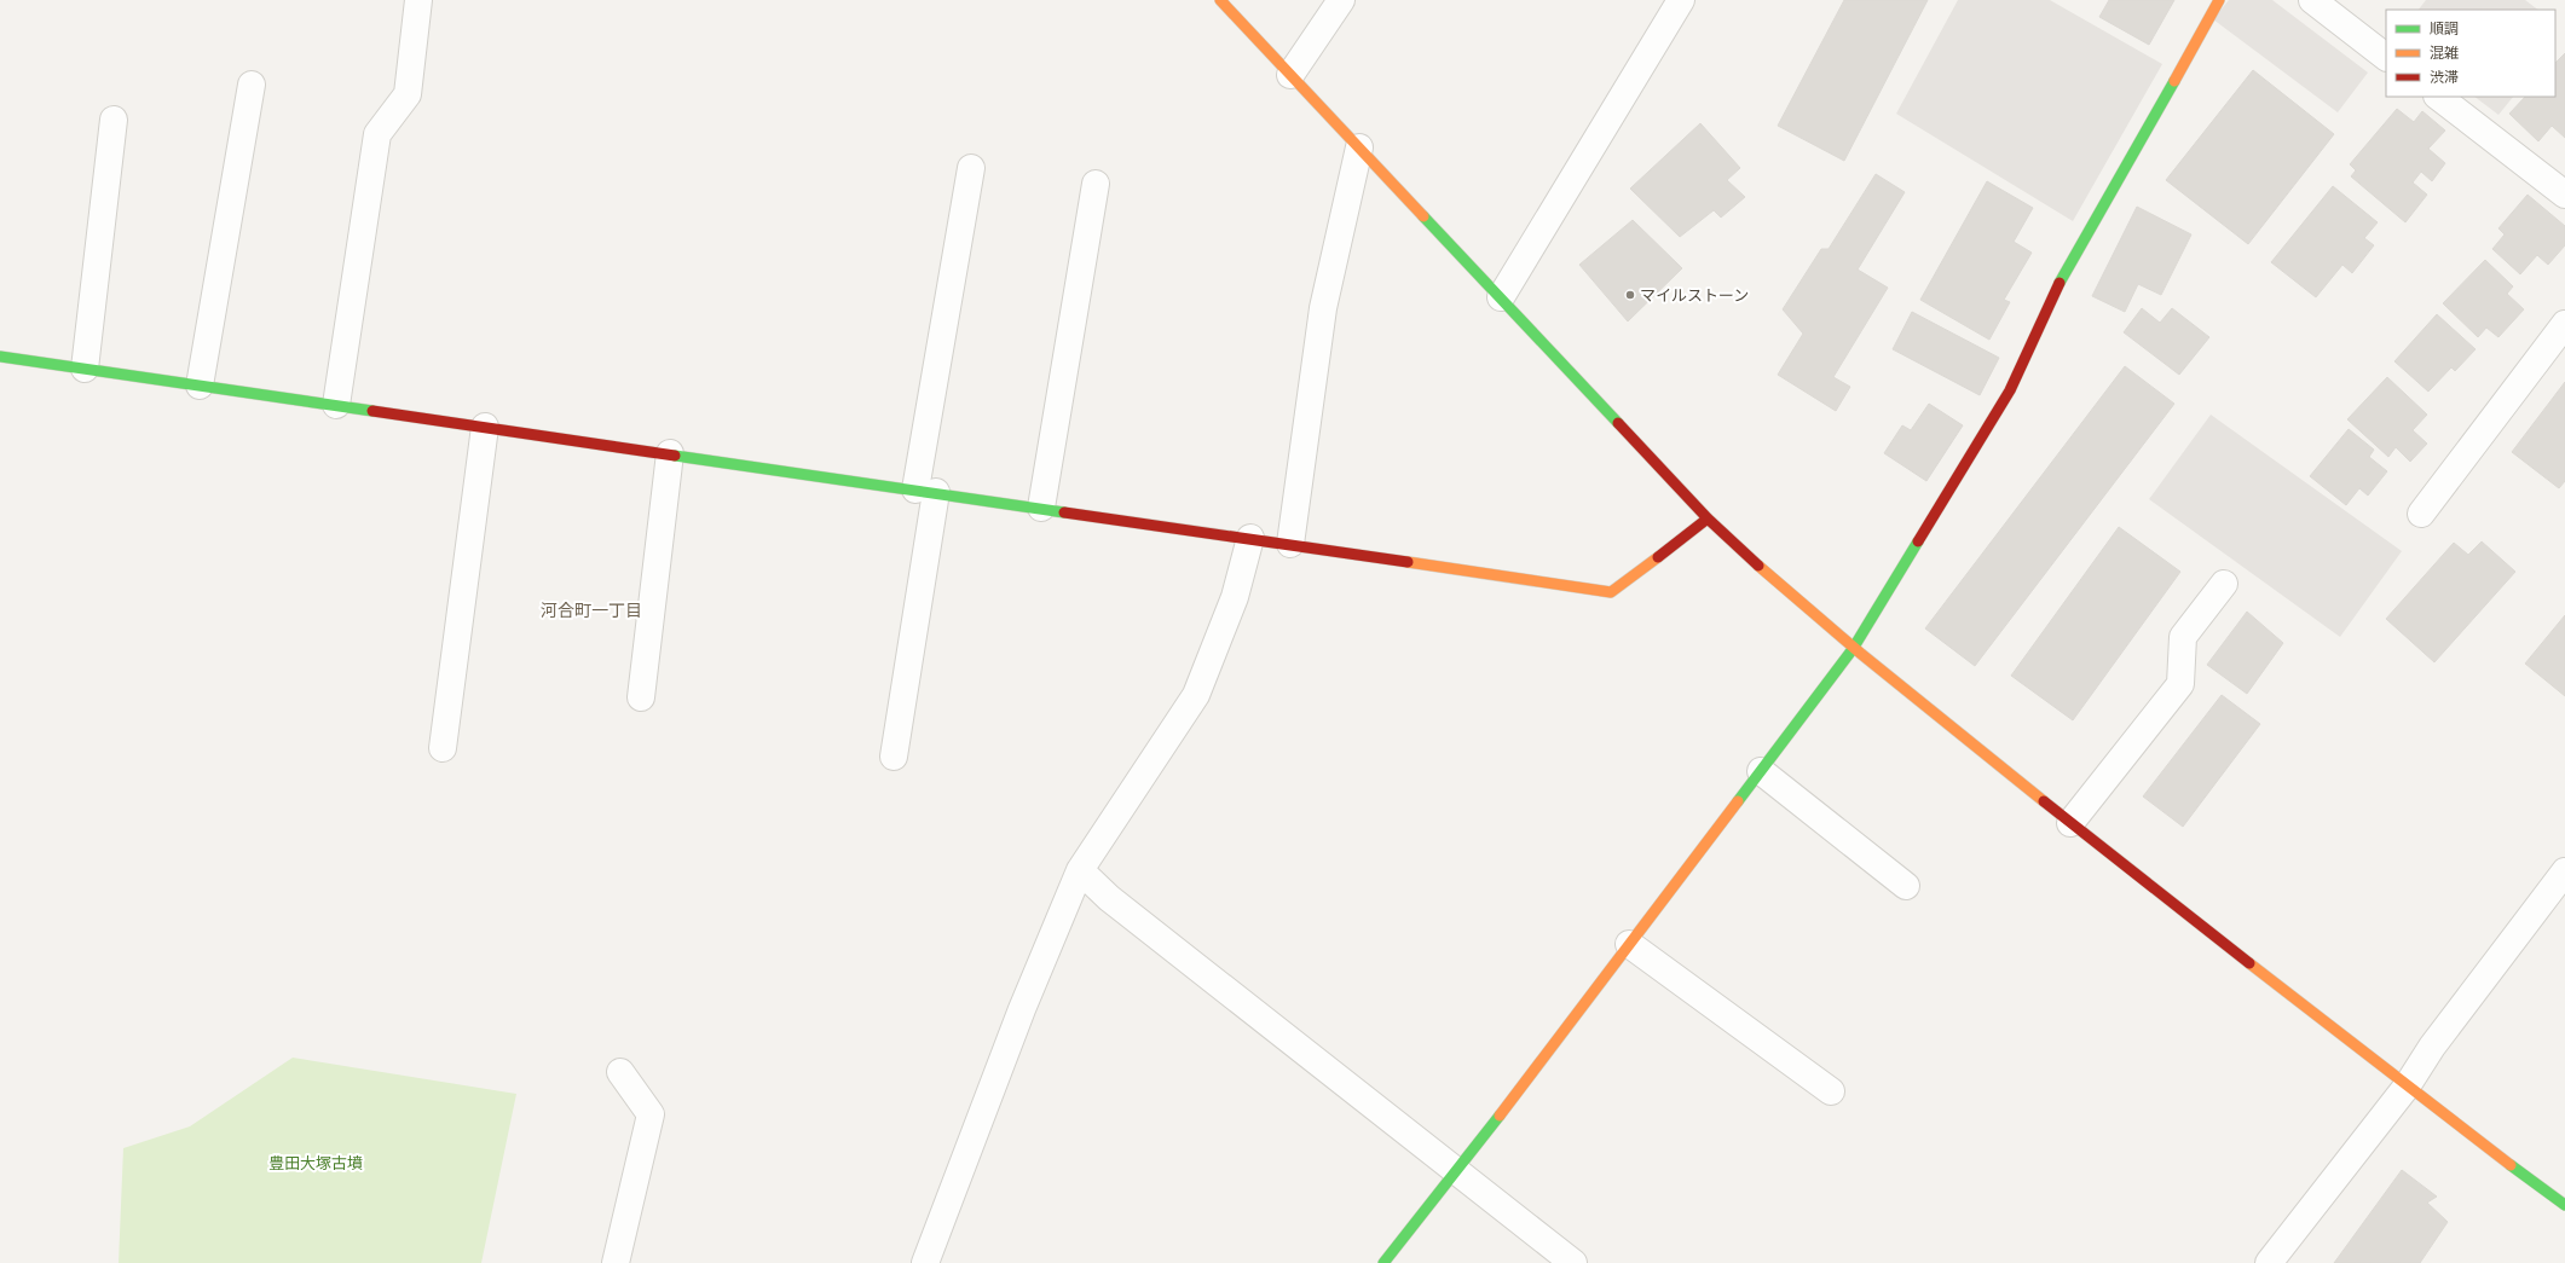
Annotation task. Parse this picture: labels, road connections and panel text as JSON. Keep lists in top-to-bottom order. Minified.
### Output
{"districts":["河合町一丁目"],"parks":["豊田大塚古墳"],"places":["マイルストーン"],"legend":["順調","混雑","渋滞"]}
